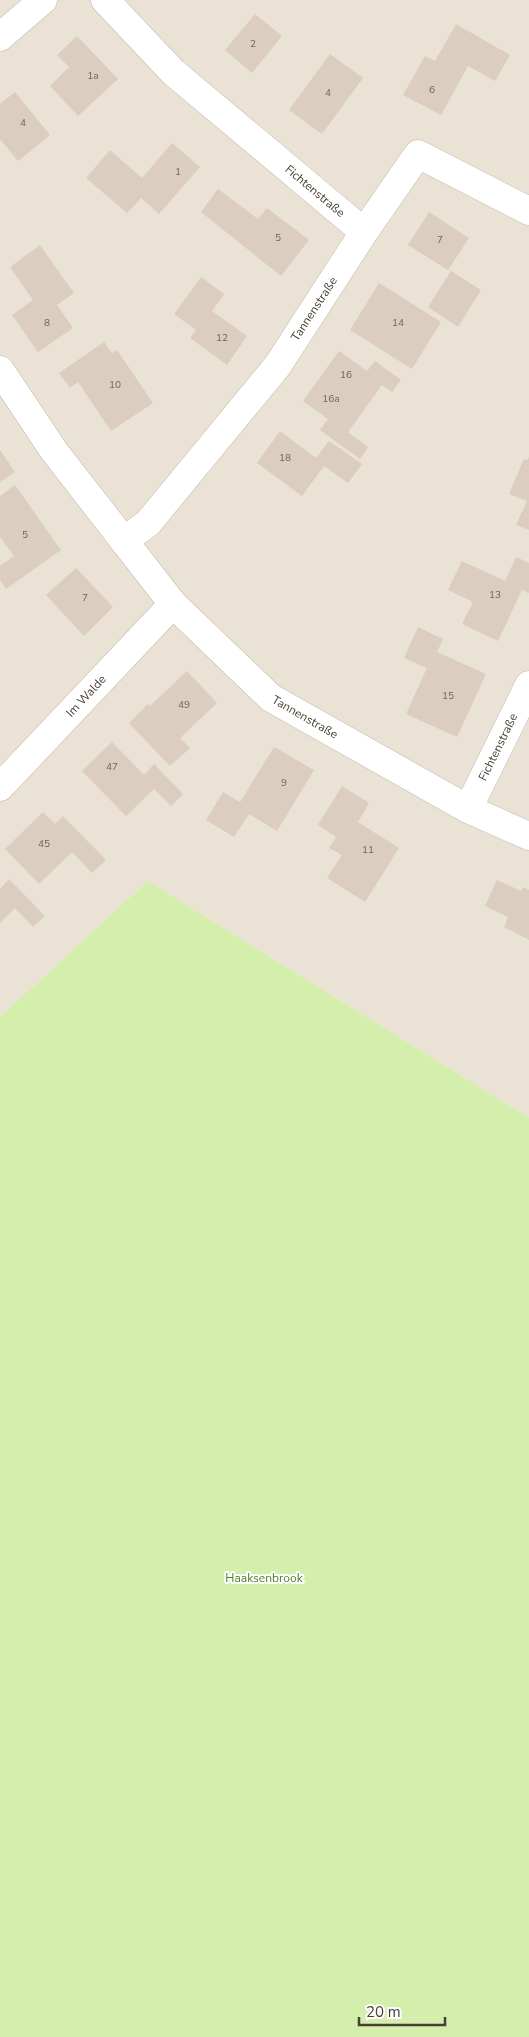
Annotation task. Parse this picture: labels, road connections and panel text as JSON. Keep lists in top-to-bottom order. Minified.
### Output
{"streets":{"street":["Fichtenstraße","Tannenstraße","Im Walde"]},"crossings":[["Fichtenstraße","Tannenstraße"],["Tannenstraße","Im Walde"]],"parks":["Haaksenbrook"],"house_numbers":["2","1a","6","4","4","1","5","7","8","14","12","16","10","16a","18","5","13","7","15","49","47","9","45","11"],"scale_bar":"20 m"}
